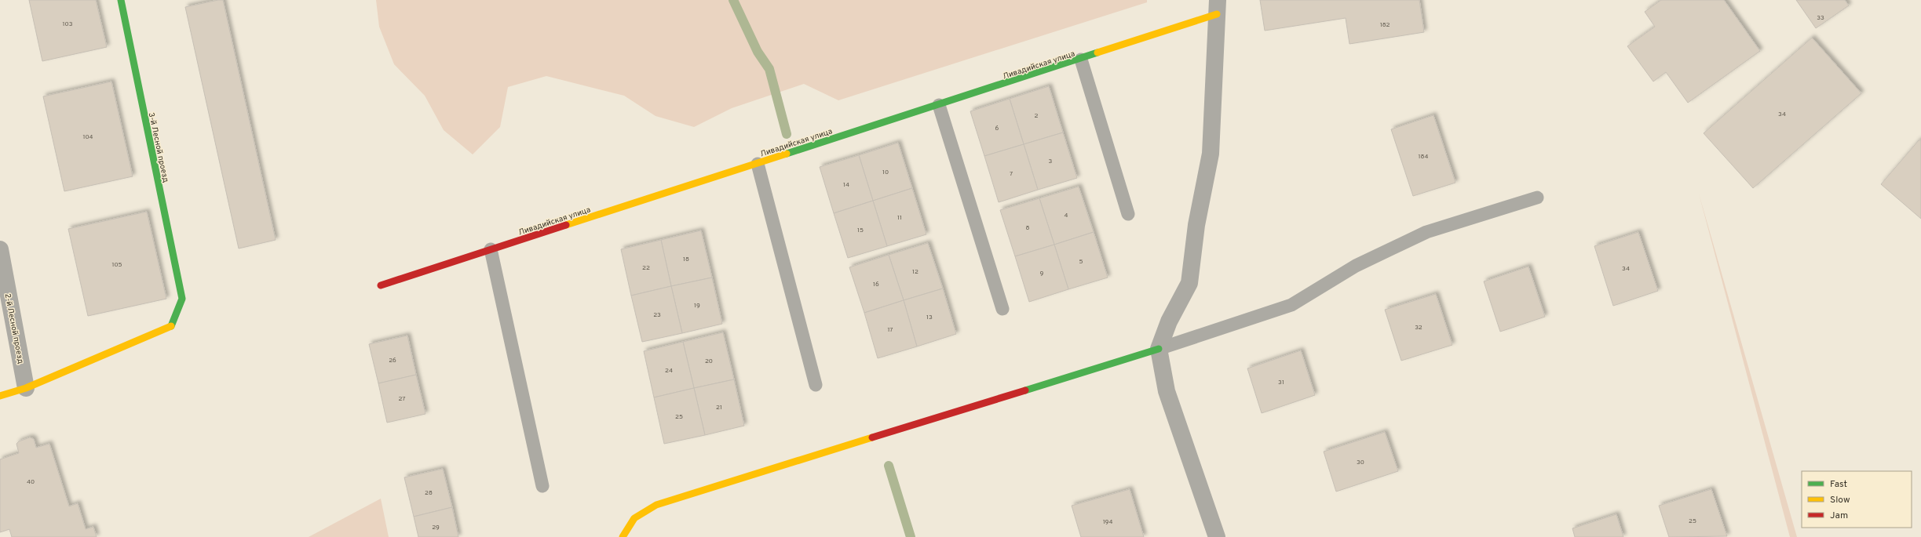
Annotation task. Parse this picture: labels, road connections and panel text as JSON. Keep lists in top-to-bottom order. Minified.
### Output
{"streets":{"street":["Ливадийская улица","3-й Лесной проезд","2-й Лесной проезд"]},"crossings":[["3-й Лесной проезд","2-й Лесной проезд"]],"house_numbers":["33","103","182","34","2","6","104","184","3","10","7","14","4","11","8","15","18","5","105","22","34","12","9","16","19","23","13","32","17","26","20","24","31","27","21","25","30","40","28","25","194","29"],"legend":["Fast","Slow","Jam"]}
